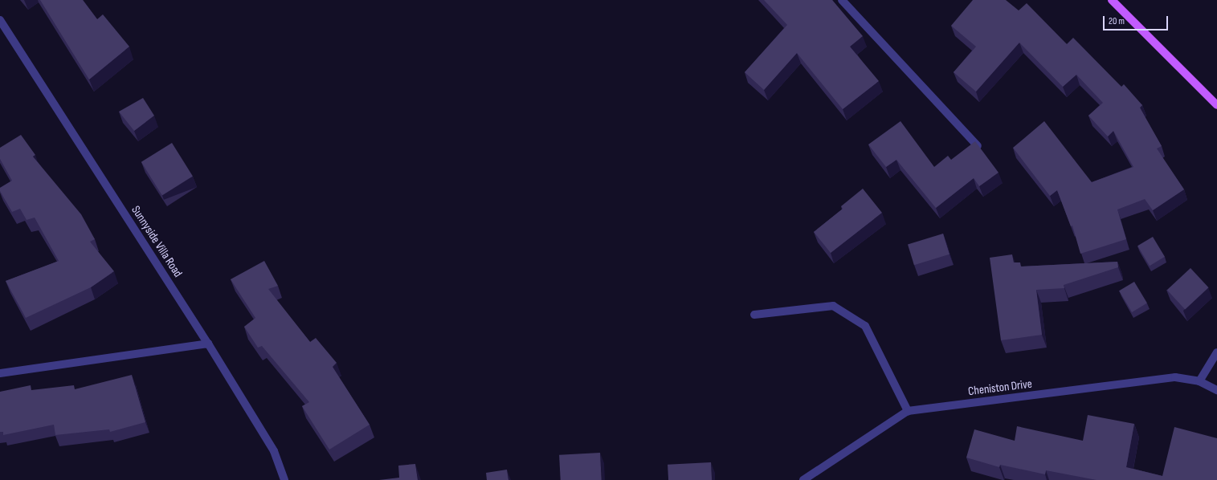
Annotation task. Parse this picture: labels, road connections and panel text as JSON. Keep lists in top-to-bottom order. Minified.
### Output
{"streets":{"street":["Sunnyside Villa Road","Cheniston Drive"]},"scale_bar":"20 m"}
